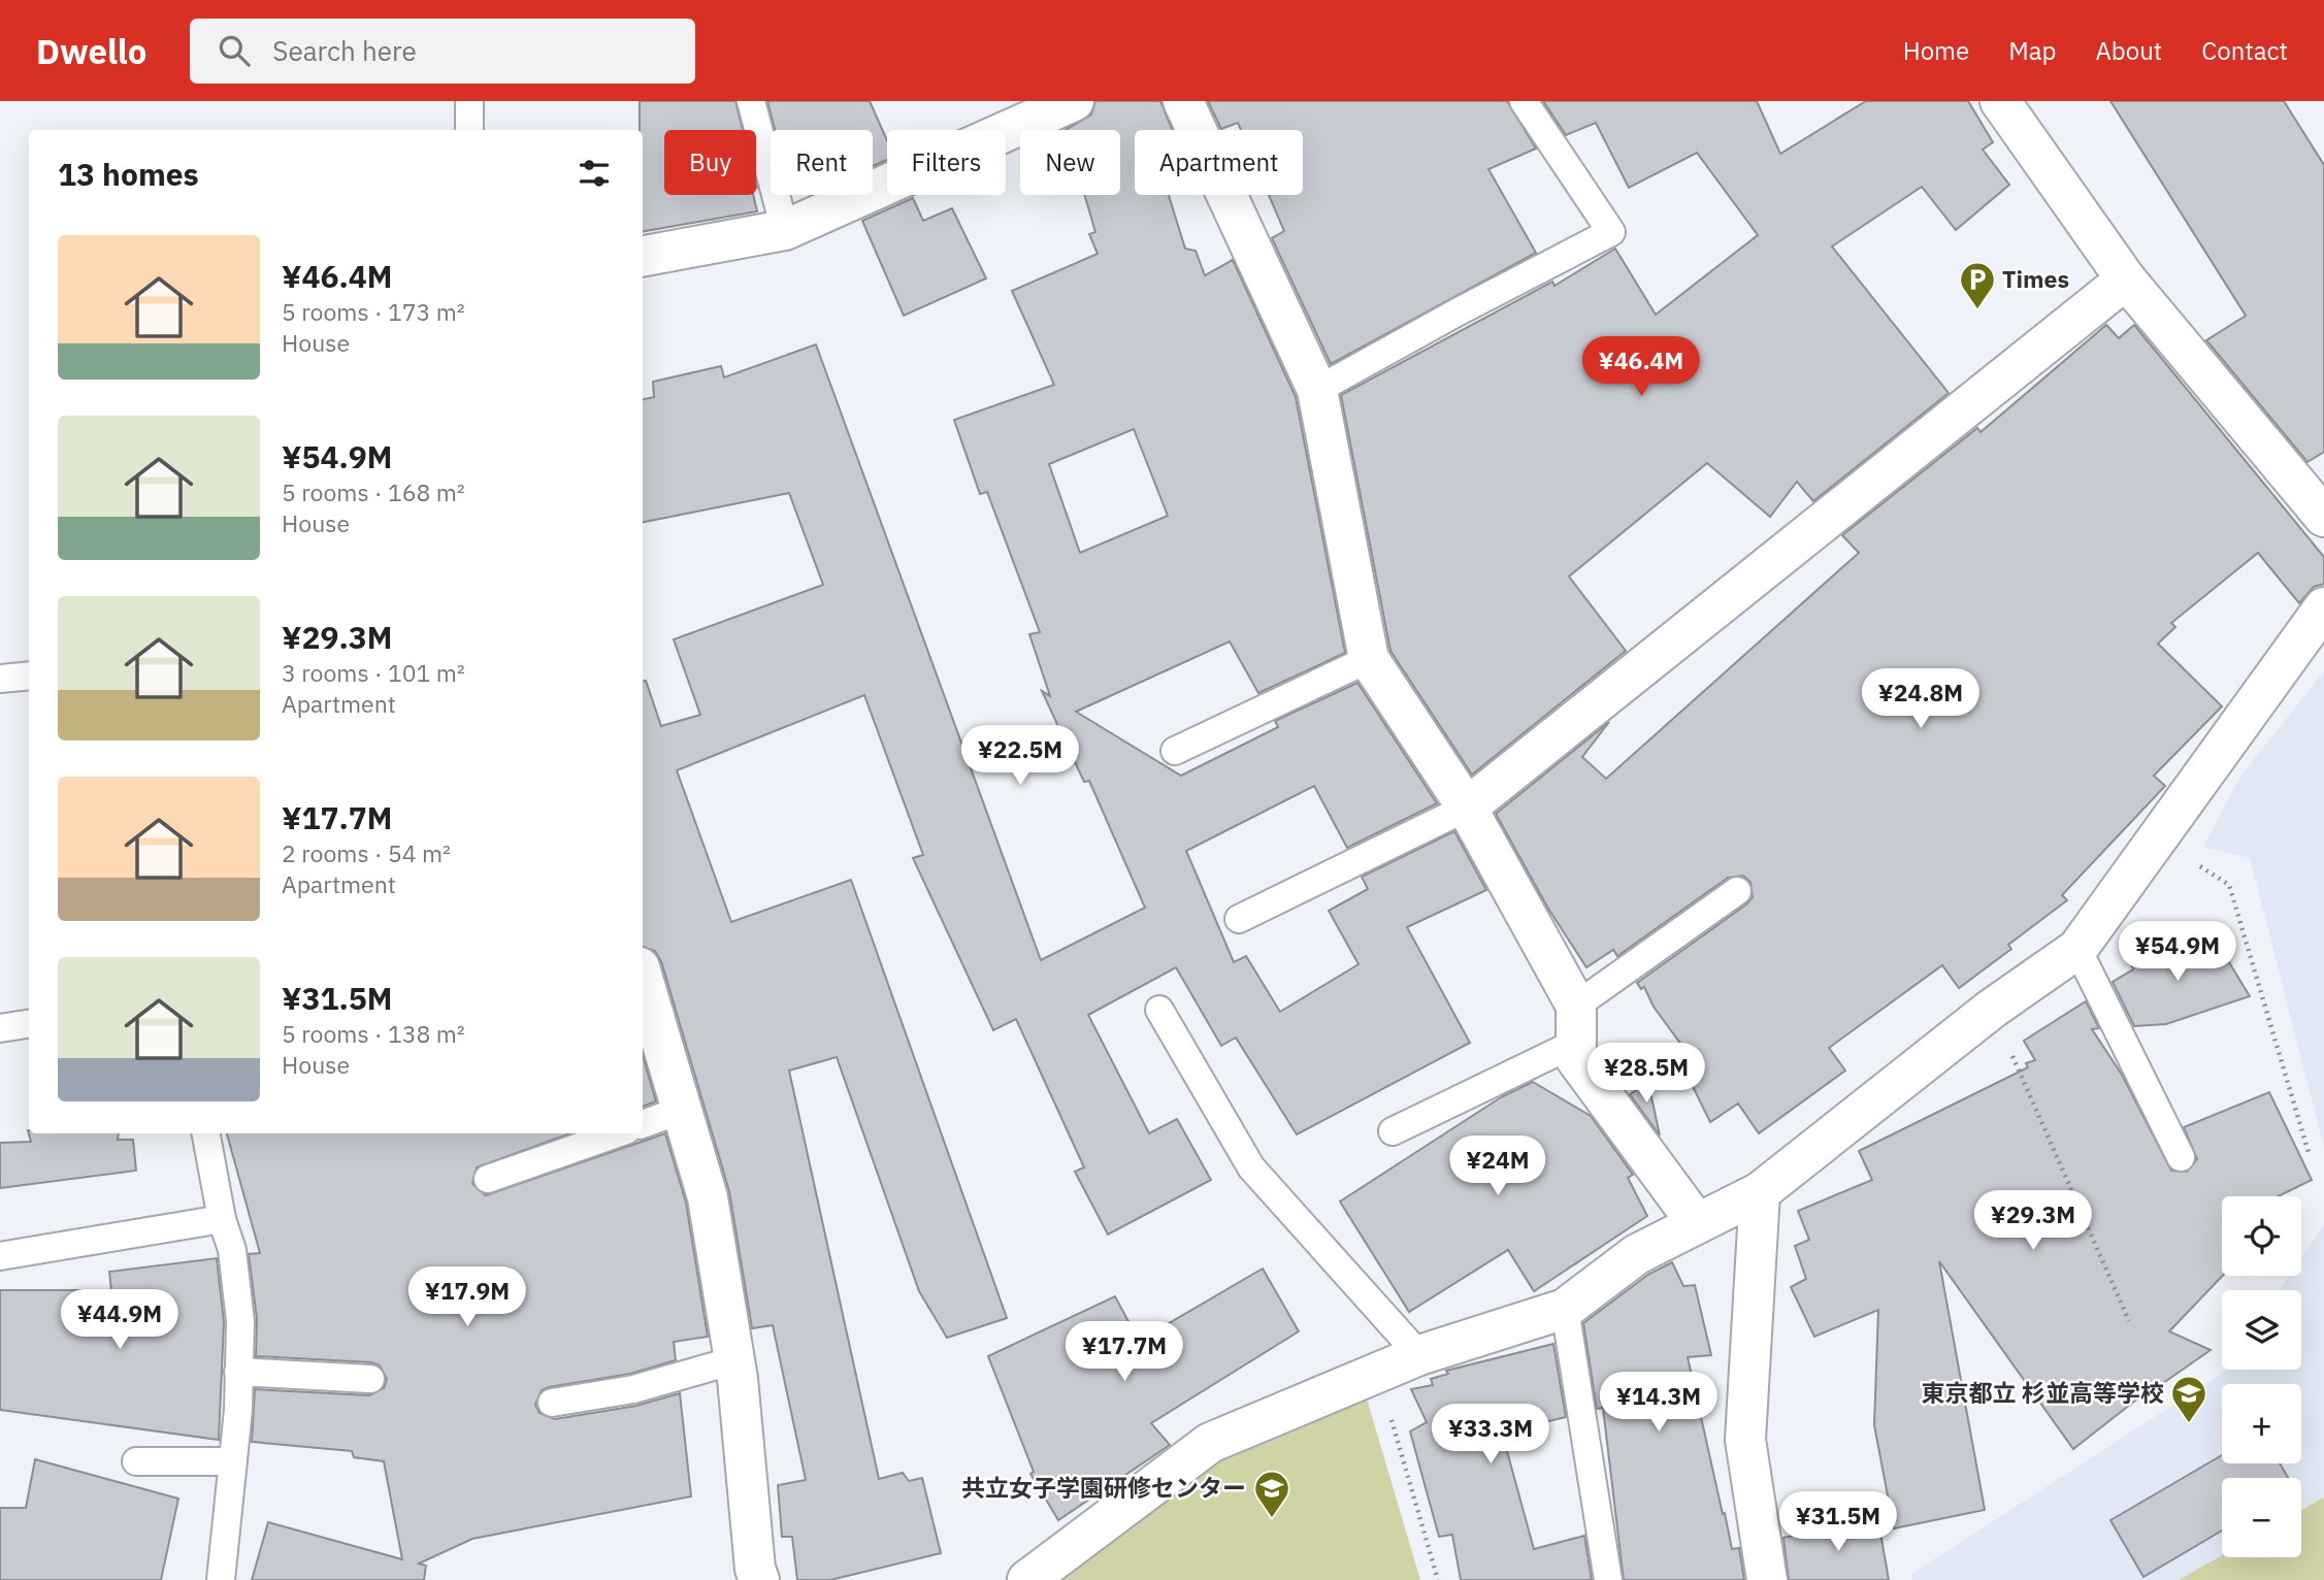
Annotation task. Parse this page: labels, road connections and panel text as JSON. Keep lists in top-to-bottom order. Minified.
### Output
{"places":{"parking":["Times"],"school or university":["東京都立 杉並高等学校","共立女子学園研修センター"]},"page":{"header":"Dwello","search":"Search here","nav":["Home","Map","About","Contact"],"chip":["Buy","Rent","Filters","New","Apartment"],"heading":"13 homes","list":[{"name":"¥46.4M","note":"5 rooms · 173 m² · House"},{"name":"¥54.9M","note":"5 rooms · 168 m² · House"},{"name":"¥29.3M","note":"3 rooms · 101 m² · Apartment"},{"name":"¥17.7M","note":"2 rooms · 54 m² · Apartment"},{"name":"¥31.5M","note":"5 rooms · 138 m² · House"}],"price":["¥46.4M","¥24.8M","¥22.5M","¥54.9M","¥28.5M","¥24M","¥29.3M","¥17.9M","¥44.9M","¥17.7M","¥14.3M","¥33.3M","¥31.5M"],"map_buttons":["+","−"]}}
